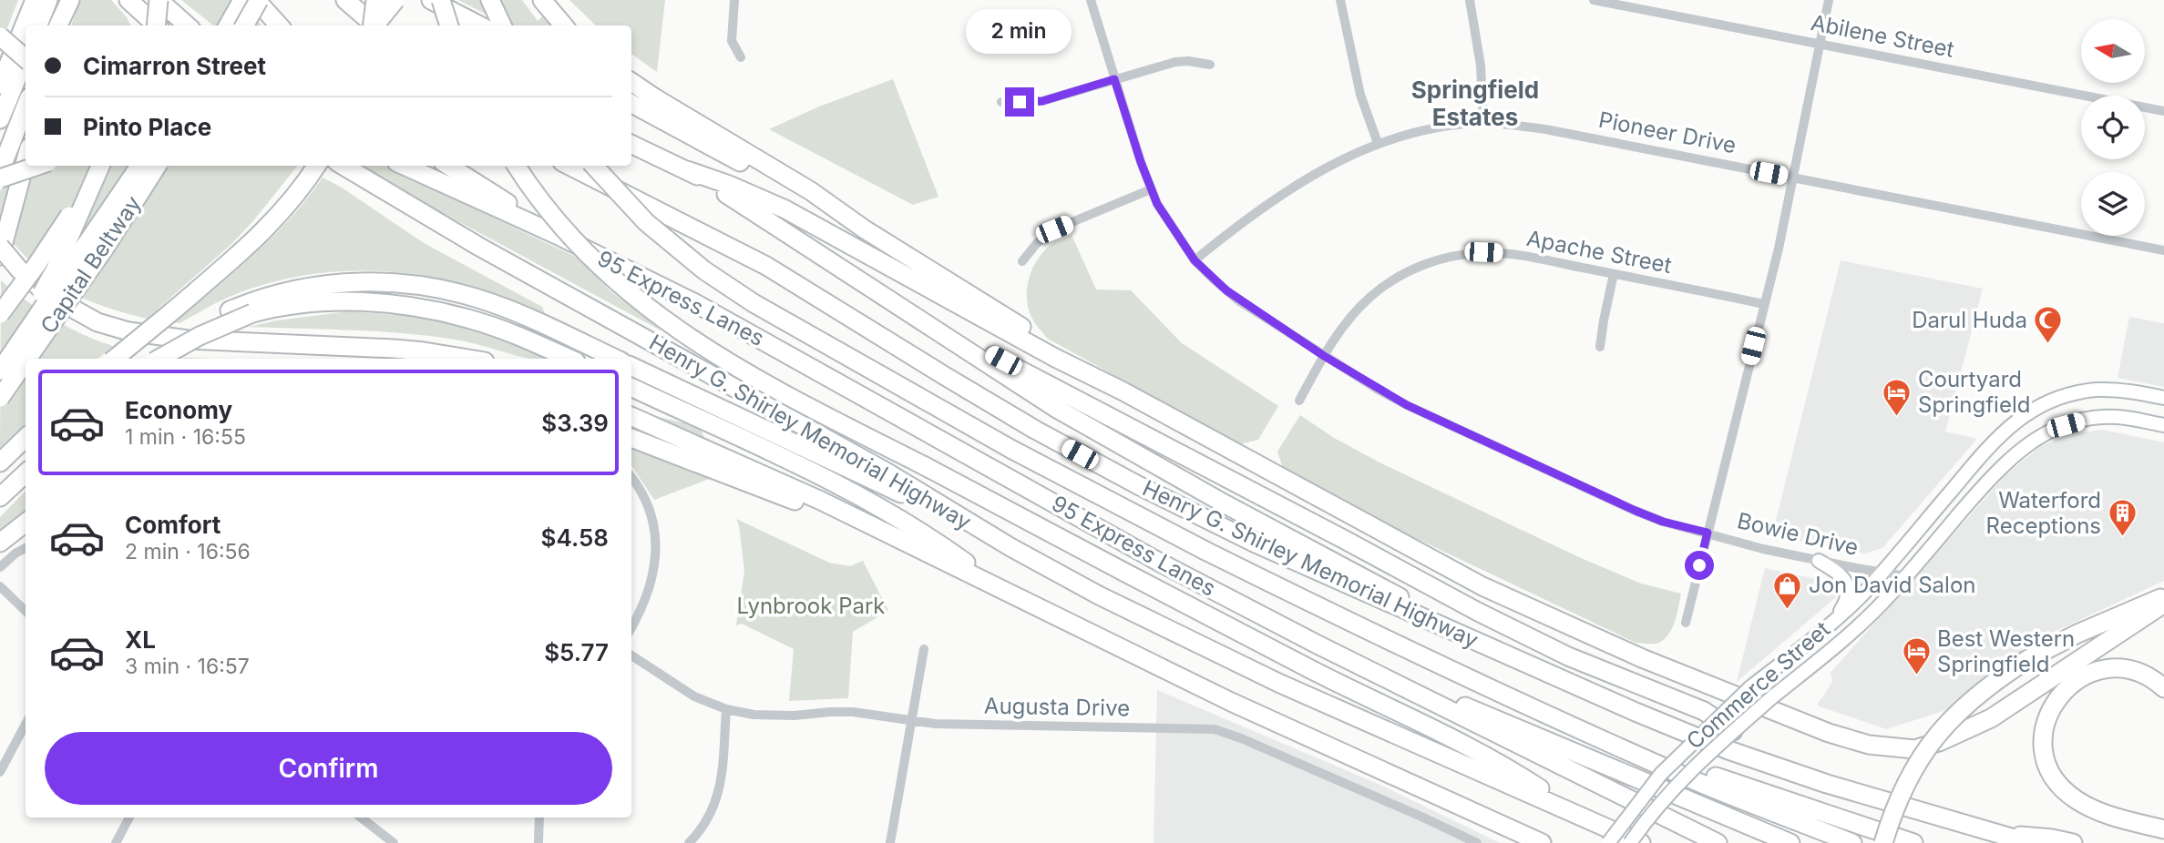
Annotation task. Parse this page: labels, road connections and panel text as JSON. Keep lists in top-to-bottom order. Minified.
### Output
{"streets":{"highway":["Capital Beltway","95 Express Lanes","Henry G. Shirley Memorial Highway"],"main road":["Commerce Street"],"street":["Abilene Street","Pioneer Drive","Apache Street","Bowie Drive","Augusta Drive"]},"crossings":[["Pioneer Drive","Bowie Drive"],["Apache Street","Bowie Drive"],["Bowie Drive","Commerce Street"]],"districts":["Springfield Estates"],"parks":["Lynbrook Park"],"places":{"mosque":["Darul Huda"],"hotel":["Courtyard Springfield","Best Western Springfield"],"building":["Waterford Receptions"],"shop":["Jon David Salon"]},"north":"left","page":{"bubble":"2 min","banner":["Cimarron Street","Pinto Place"],"list":[{"name":"Economy","note":"1 min · 16:55","value":"$3.39"},{"name":"Comfort","note":"2 min · 16:56","value":"$4.58"},{"name":"XL","note":"3 min · 16:57","value":"$5.77"}],"buttons":"Confirm"}}
